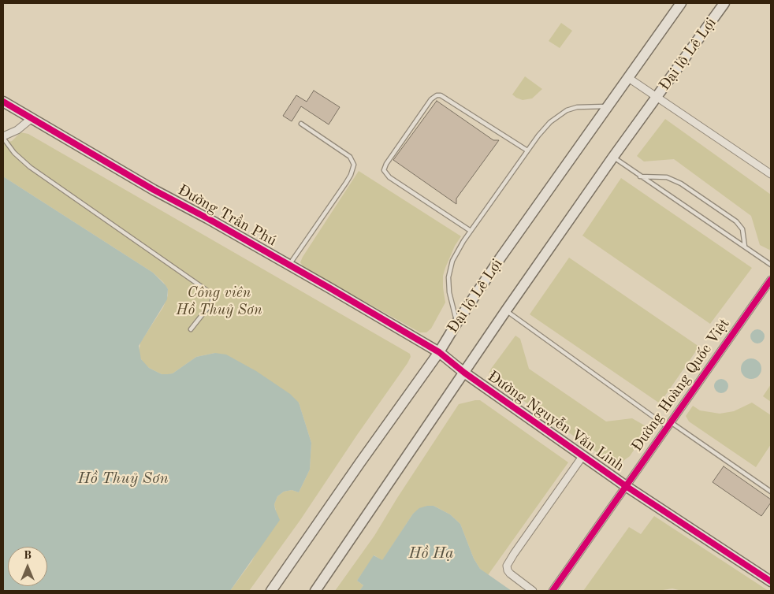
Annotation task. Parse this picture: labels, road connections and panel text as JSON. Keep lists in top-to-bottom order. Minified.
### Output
{"streets":{"main road":["Đại lộ Lê Lợi","Đường Trần Phú","Đường Nguyễn Văn Linh"],"street":["Đường Hoàng Quốc Việt"]},"crossings":[["Đại lộ Lê Lợi","Đường Trần Phú"],["Đại lộ Lê Lợi","Đường Nguyễn Văn Linh"],["Đường Trần Phú","Đường Nguyễn Văn Linh"],["Đường Hoàng Quốc Việt","Đường Nguyễn Văn Linh"]],"water":["Hồ Thuỷ Sơn","Hồ Hạ"],"parks":["Công viên Hồ Thuỷ Sơn"],"north":"top"}
